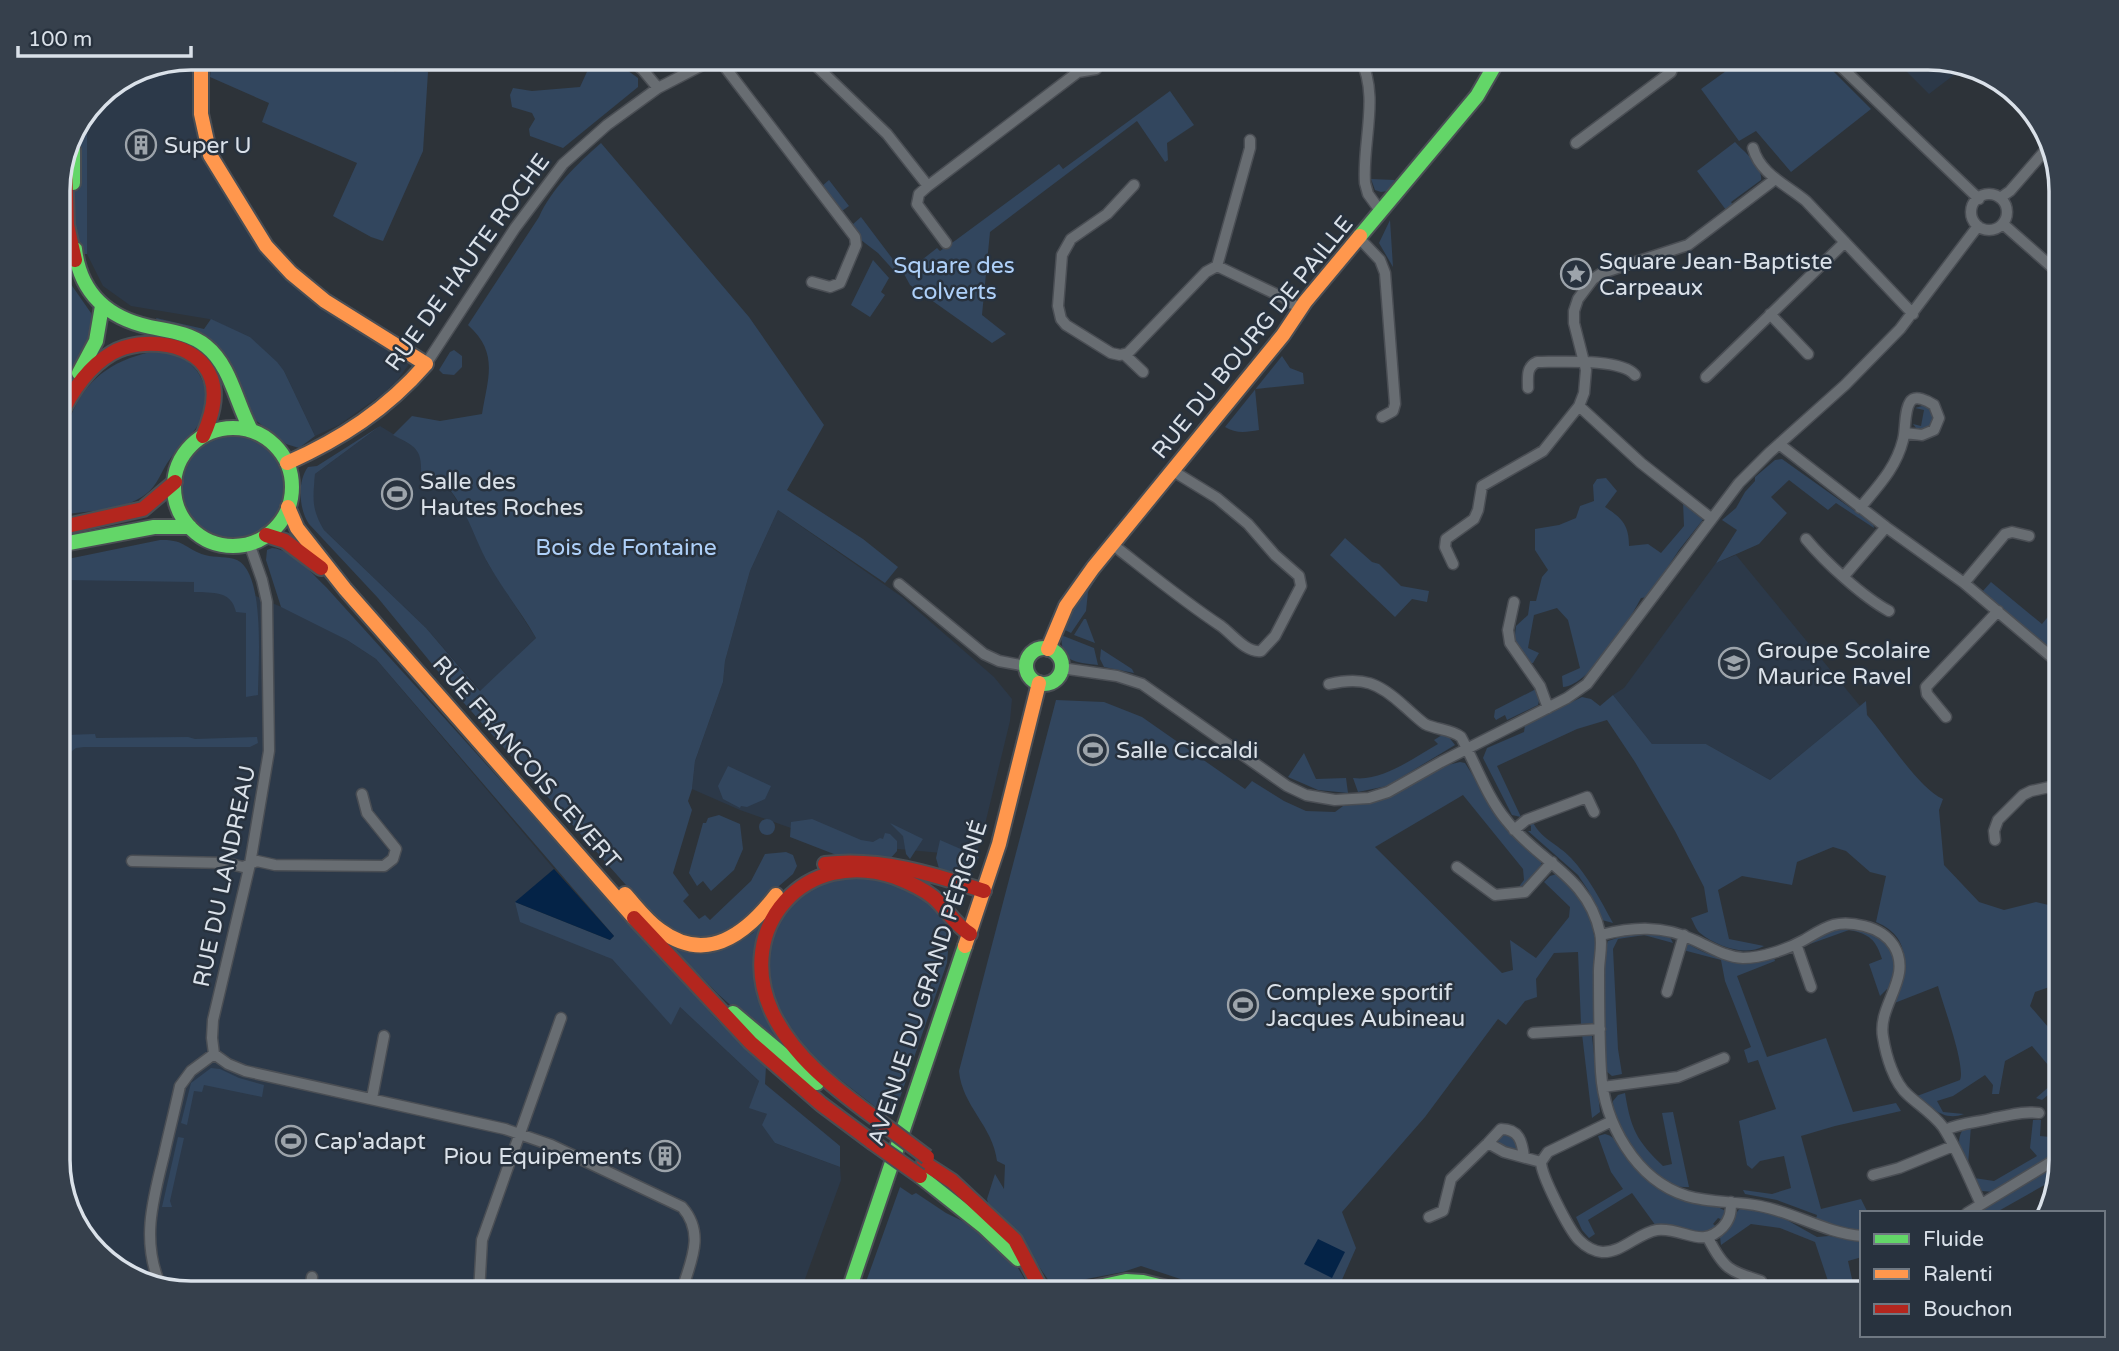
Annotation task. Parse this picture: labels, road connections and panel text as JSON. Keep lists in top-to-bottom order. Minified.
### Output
{"streets":{"main road":["RUE DE HAUTE ROCHE","RUE DU BOURG DE PAILLE","RUE FRANCOIS CEVERT","AVENUE DU GRAND PÉRIGNÉ"],"street":["RUE DU LANDREAU"]},"crossings":[["RUE DE HAUTE ROCHE","RUE FRANCOIS CEVERT"],["RUE DE HAUTE ROCHE","RUE DU LANDREAU"],["RUE DU BOURG DE PAILLE","AVENUE DU GRAND PÉRIGNÉ"],["RUE FRANCOIS CEVERT","RUE DU LANDREAU"]],"parks":["Square des colverts","Bois de Fontaine"],"places":{"building":["Super U","Piou Equipements"],"place":["Square Jean-Baptiste Carpeaux"],"sports":["Salle des Hautes Roches","Salle Ciccaldi","Complexe sportif Jacques Aubineau","Cap'adapt"],"school or university":["Groupe Scolaire Maurice Ravel"]},"legend":["Fluide","Ralenti","Bouchon"],"scale_bar":"100 m"}
